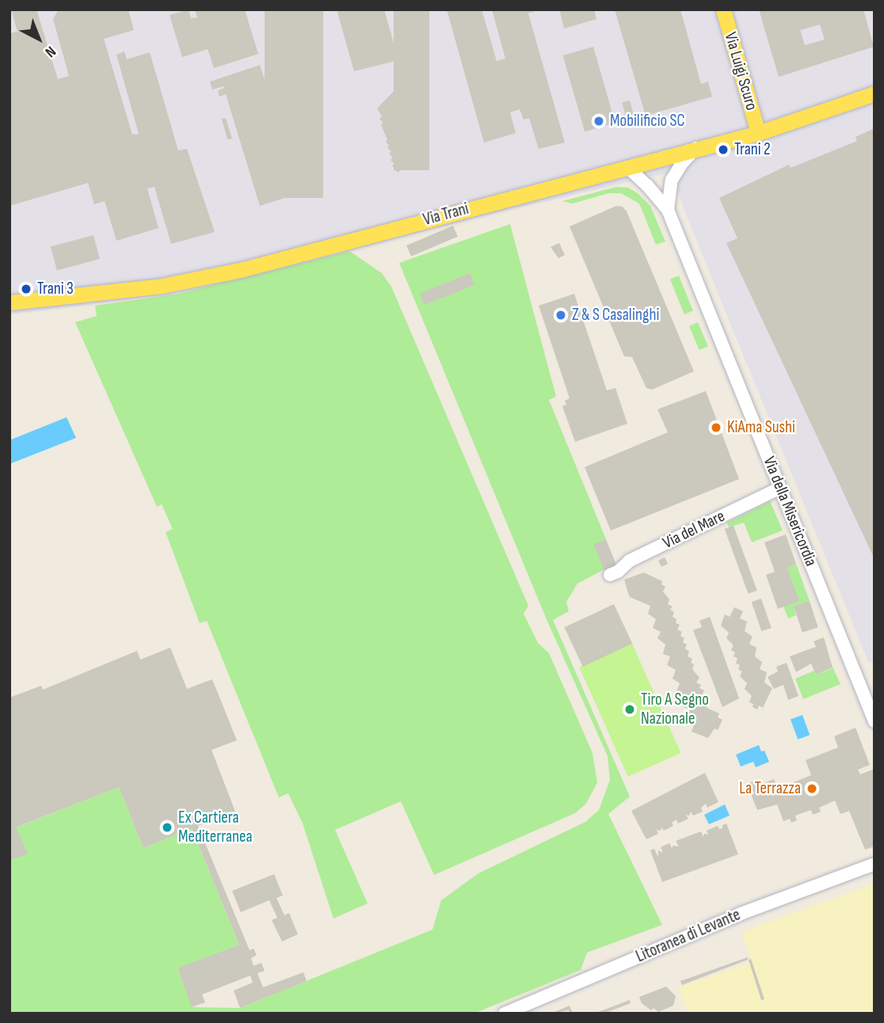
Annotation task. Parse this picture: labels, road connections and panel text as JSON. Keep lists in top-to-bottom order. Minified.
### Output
{"streets":{"main road":["Via Luigi Scuro","Via Trani"],"street":["Via della Misericordia","Via del Mare","Litoranea di Levante"]},"crossings":[["Via Luigi Scuro","Via Trani"],["Via Trani","Via della Misericordia"],["Via della Misericordia","Via del Mare"]],"places":["Mobilificio SC","Trani 2","Trani 3","Z & S Casalinghi","KiAma Sushi","Tiro A Segno Nazionale","La Terrazza","Ex Cartiera Mediterranea"],"north":"bottom right"}
